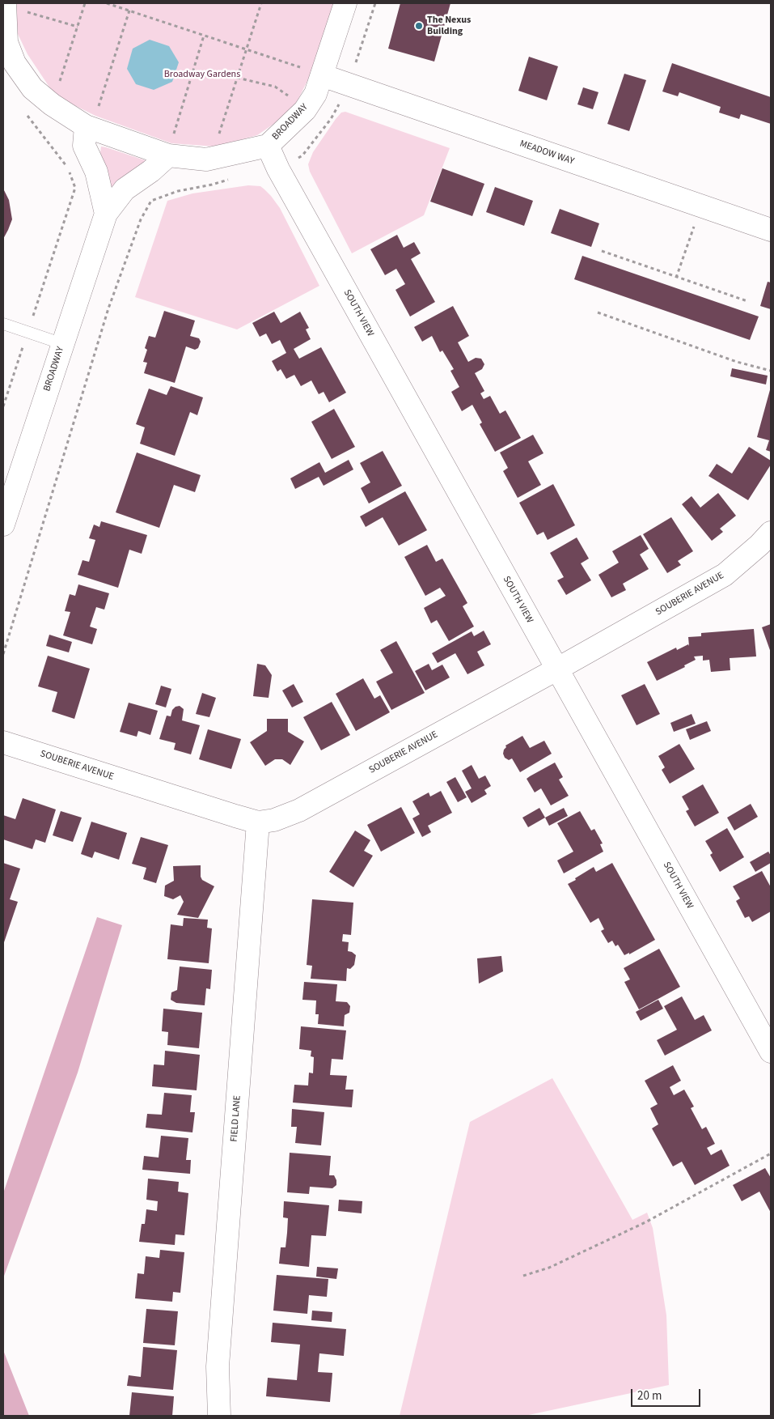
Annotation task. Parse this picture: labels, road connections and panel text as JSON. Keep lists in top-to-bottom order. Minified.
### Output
{"streets":{"street":["BROADWAY","MEADOW WAY","SOUTH VIEW","SOUBERIE AVENUE","FIELD LANE"]},"crossings":[["BROADWAY","MEADOW WAY"],["BROADWAY","SOUTH VIEW"],["SOUTH VIEW","SOUBERIE AVENUE"],["SOUBERIE AVENUE","FIELD LANE"]],"parks":["Broadway Gardens"],"places":["The Nexus Building"],"scale_bar":"20 m"}
